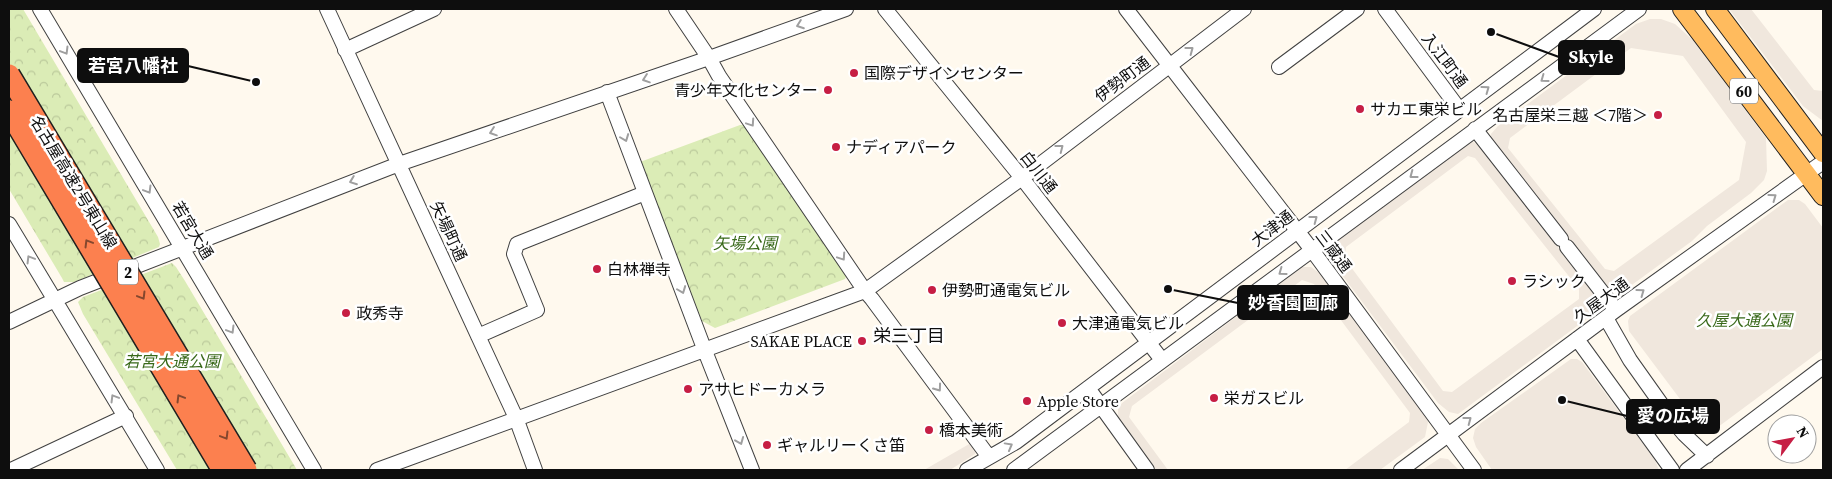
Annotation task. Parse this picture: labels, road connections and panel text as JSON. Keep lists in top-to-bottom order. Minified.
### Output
{"streets":{"highway":["名古屋高速2号東山線","2"],"main road":["60"],"street":["入江町通","伊勢町通","白川通","大津通","若宮大通","矢場町通","三蔵通","久屋大通"]},"crossings":[["入江町通","大津通"],["伊勢町通","白川通"],["伊勢町通","矢場町通"],["伊勢町通","三蔵通"],["60","久屋大通"],["白川通","大津通"],["大津通","三蔵通"],["三蔵通","久屋大通"]],"one_way":["若宮大通","久屋大通"],"districts":["栄三丁目"],"parks":["矢場公園","久屋大通公園","若宮大通公園"],"places":["Skyle","国際デザインセンター","若宮八幡社","青少年文化センター","サカエ東栄ビル","名古屋栄三越 ＜7階＞","ナディアパーク","白林禅寺","ラシック","妙香園画廊","伊勢町通電気ビル","政秀寺","大津通電気ビル","SAKAE PLACE","アサヒドーカメラ","栄ガスビル","愛の広場","Apple Store","橋本美術","ギャルリーくさ笛"],"north":"top right"}
